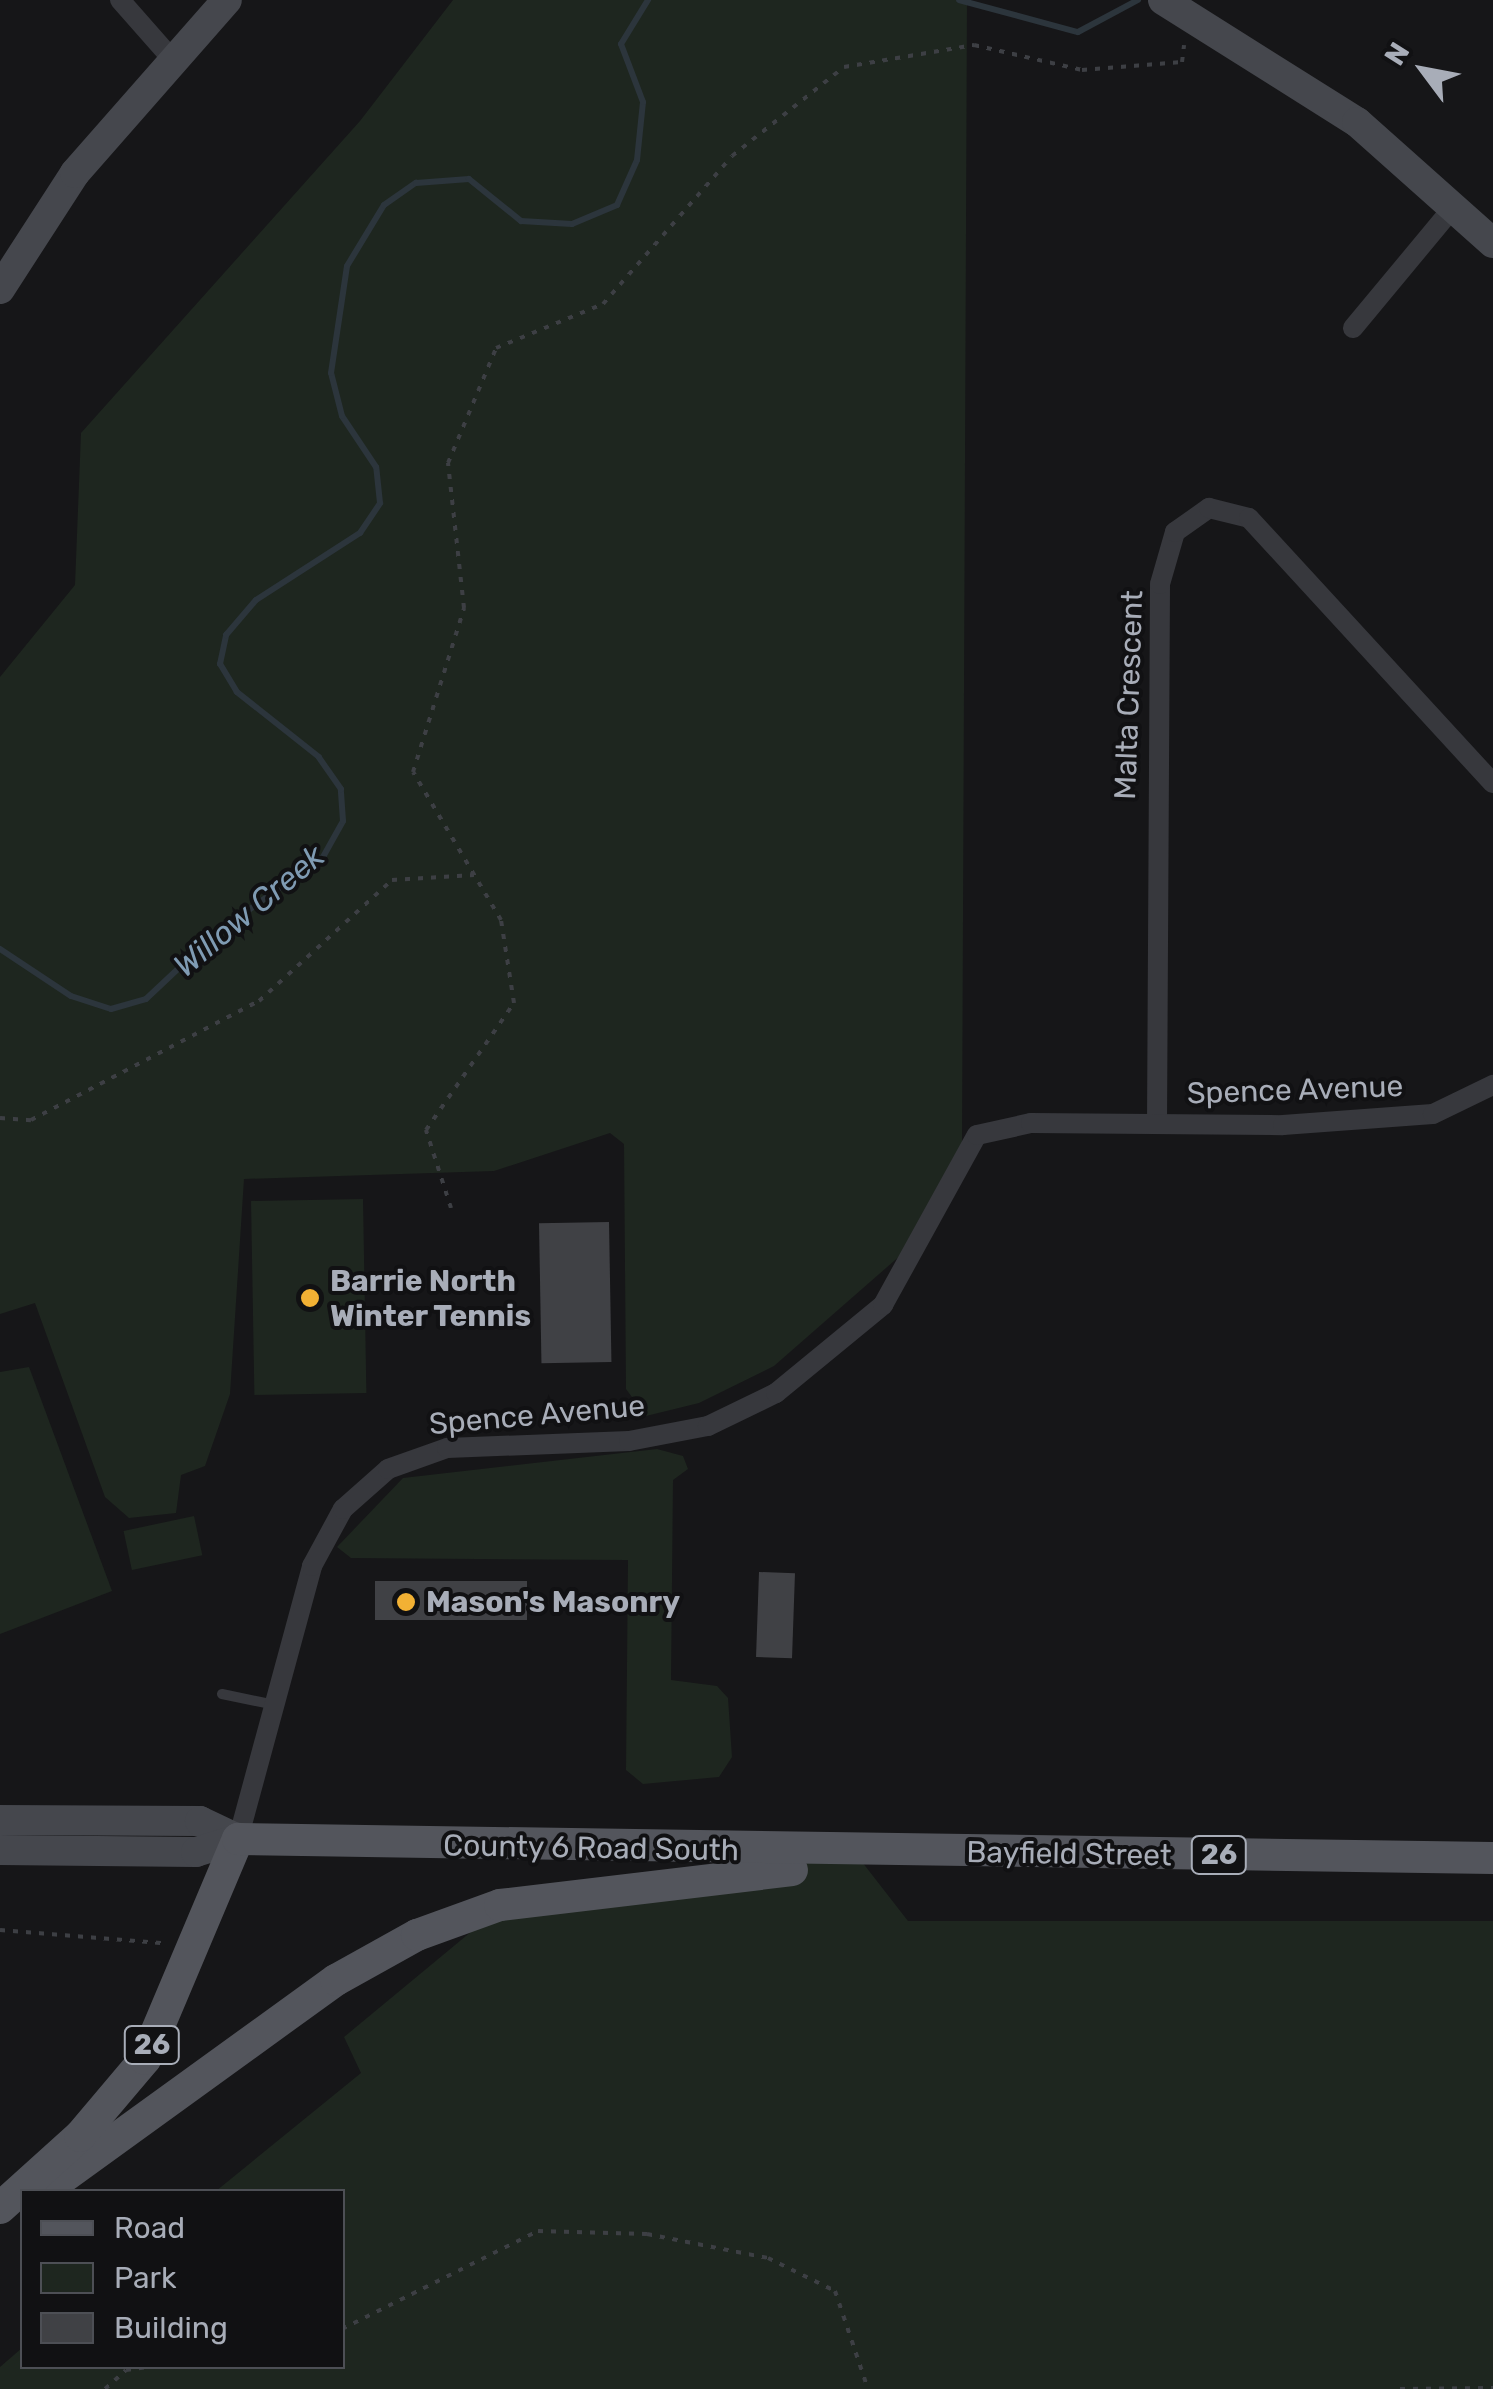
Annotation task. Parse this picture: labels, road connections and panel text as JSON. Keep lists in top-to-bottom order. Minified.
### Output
{"streets":{"main road":["County 6 Road South","Bayfield Street","26"],"street":["Malta Crescent","Spence Avenue"]},"crossings":[["Malta Crescent","Spence Avenue"],["Spence Avenue","County 6 Road South"],["Spence Avenue","26"],["County 6 Road South","Bayfield Street"],["County 6 Road South","26"]],"water":["Willow Creek"],"places":["Barrie North Winter Tennis","Mason's Masonry"],"legend":["Road","Park","Building"],"north":"top left"}
